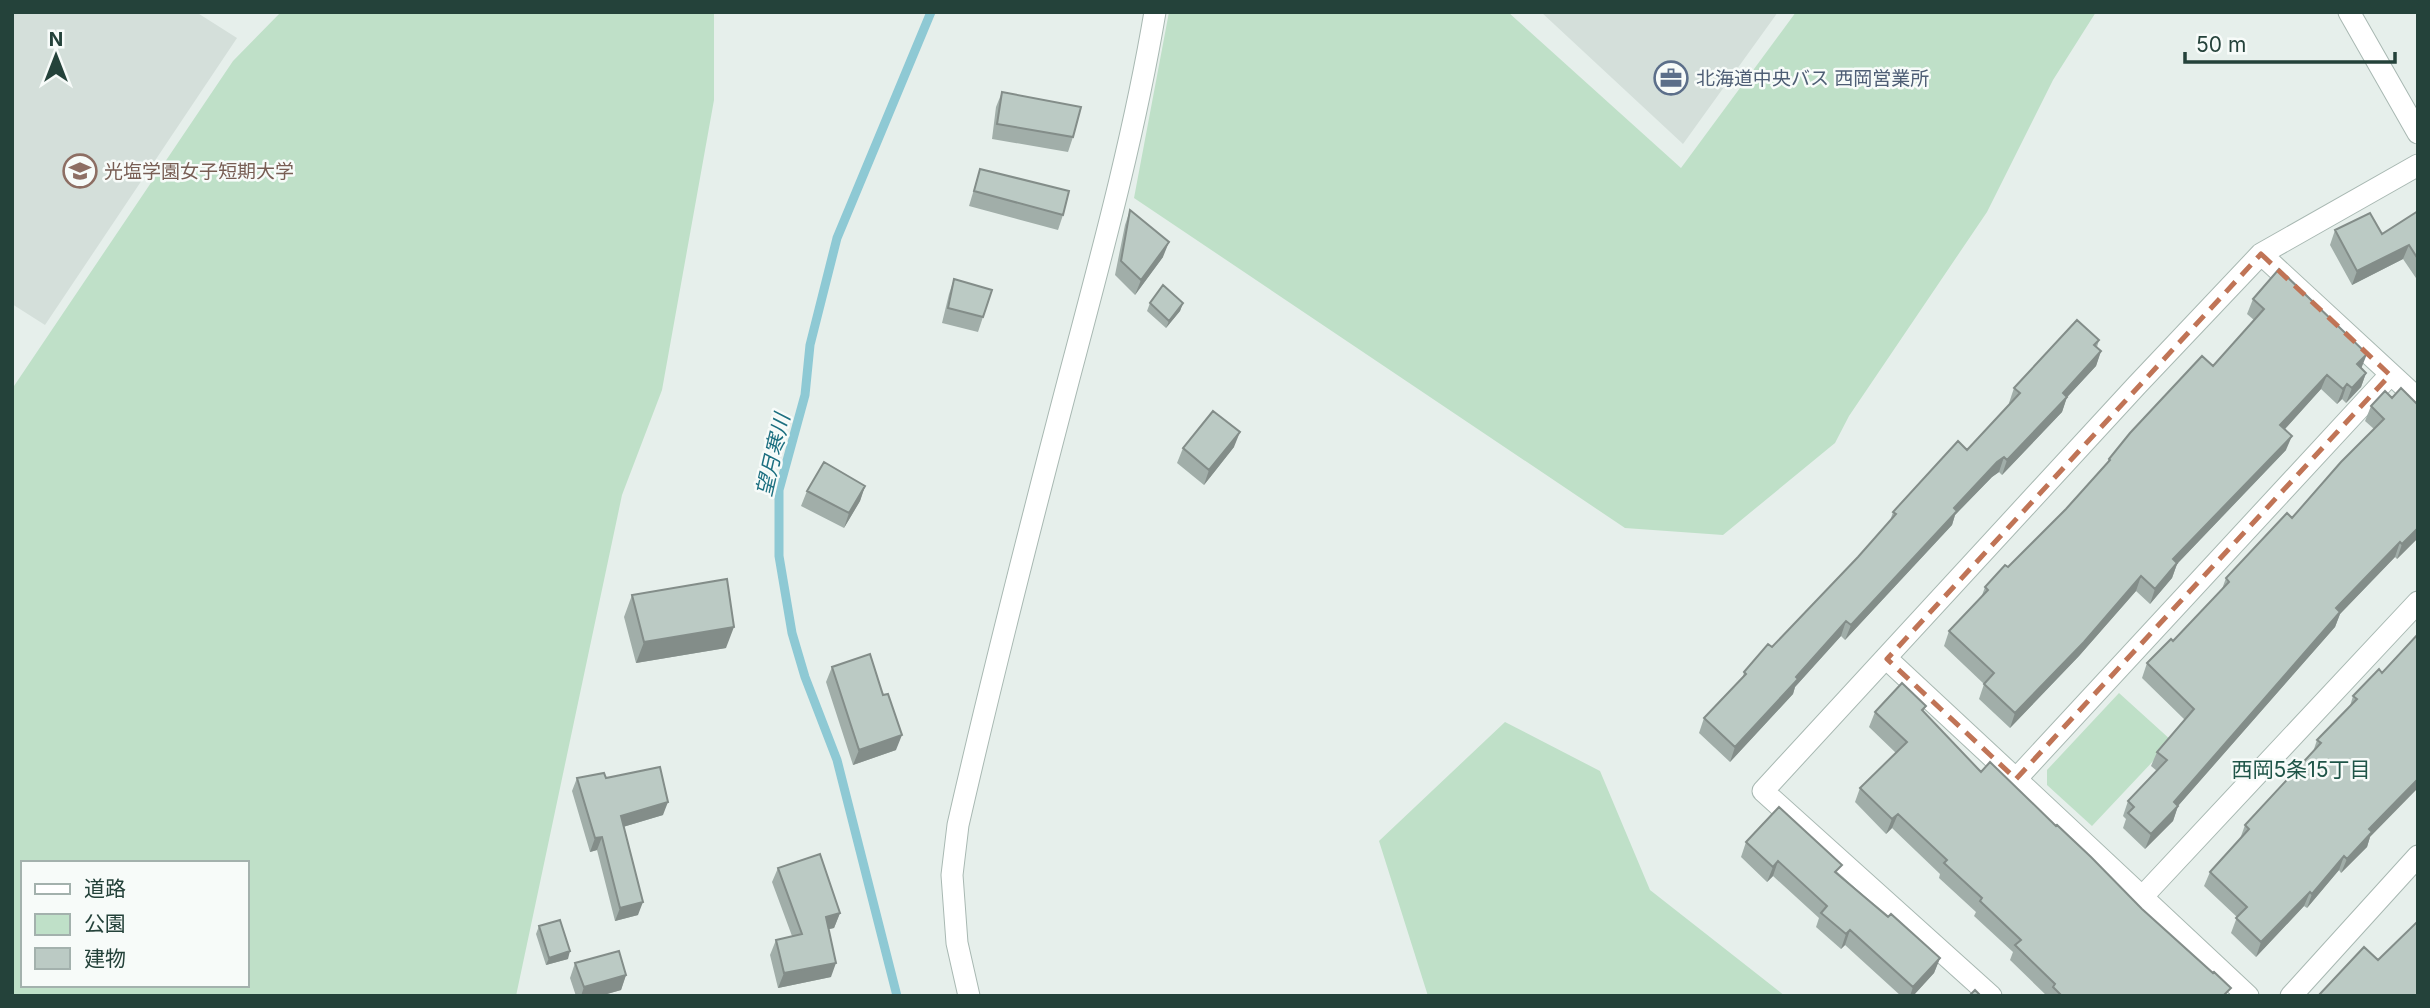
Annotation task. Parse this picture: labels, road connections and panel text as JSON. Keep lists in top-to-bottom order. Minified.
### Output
{"districts":["西岡5条15丁目"],"water":["望月寒川"],"places":{"office":["北海道中央バス 西岡営業所"],"school or university":["光塩学園女子短期大学"]},"legend":["道路","公園","建物"],"scale_bar":"50 m","north":"top"}
